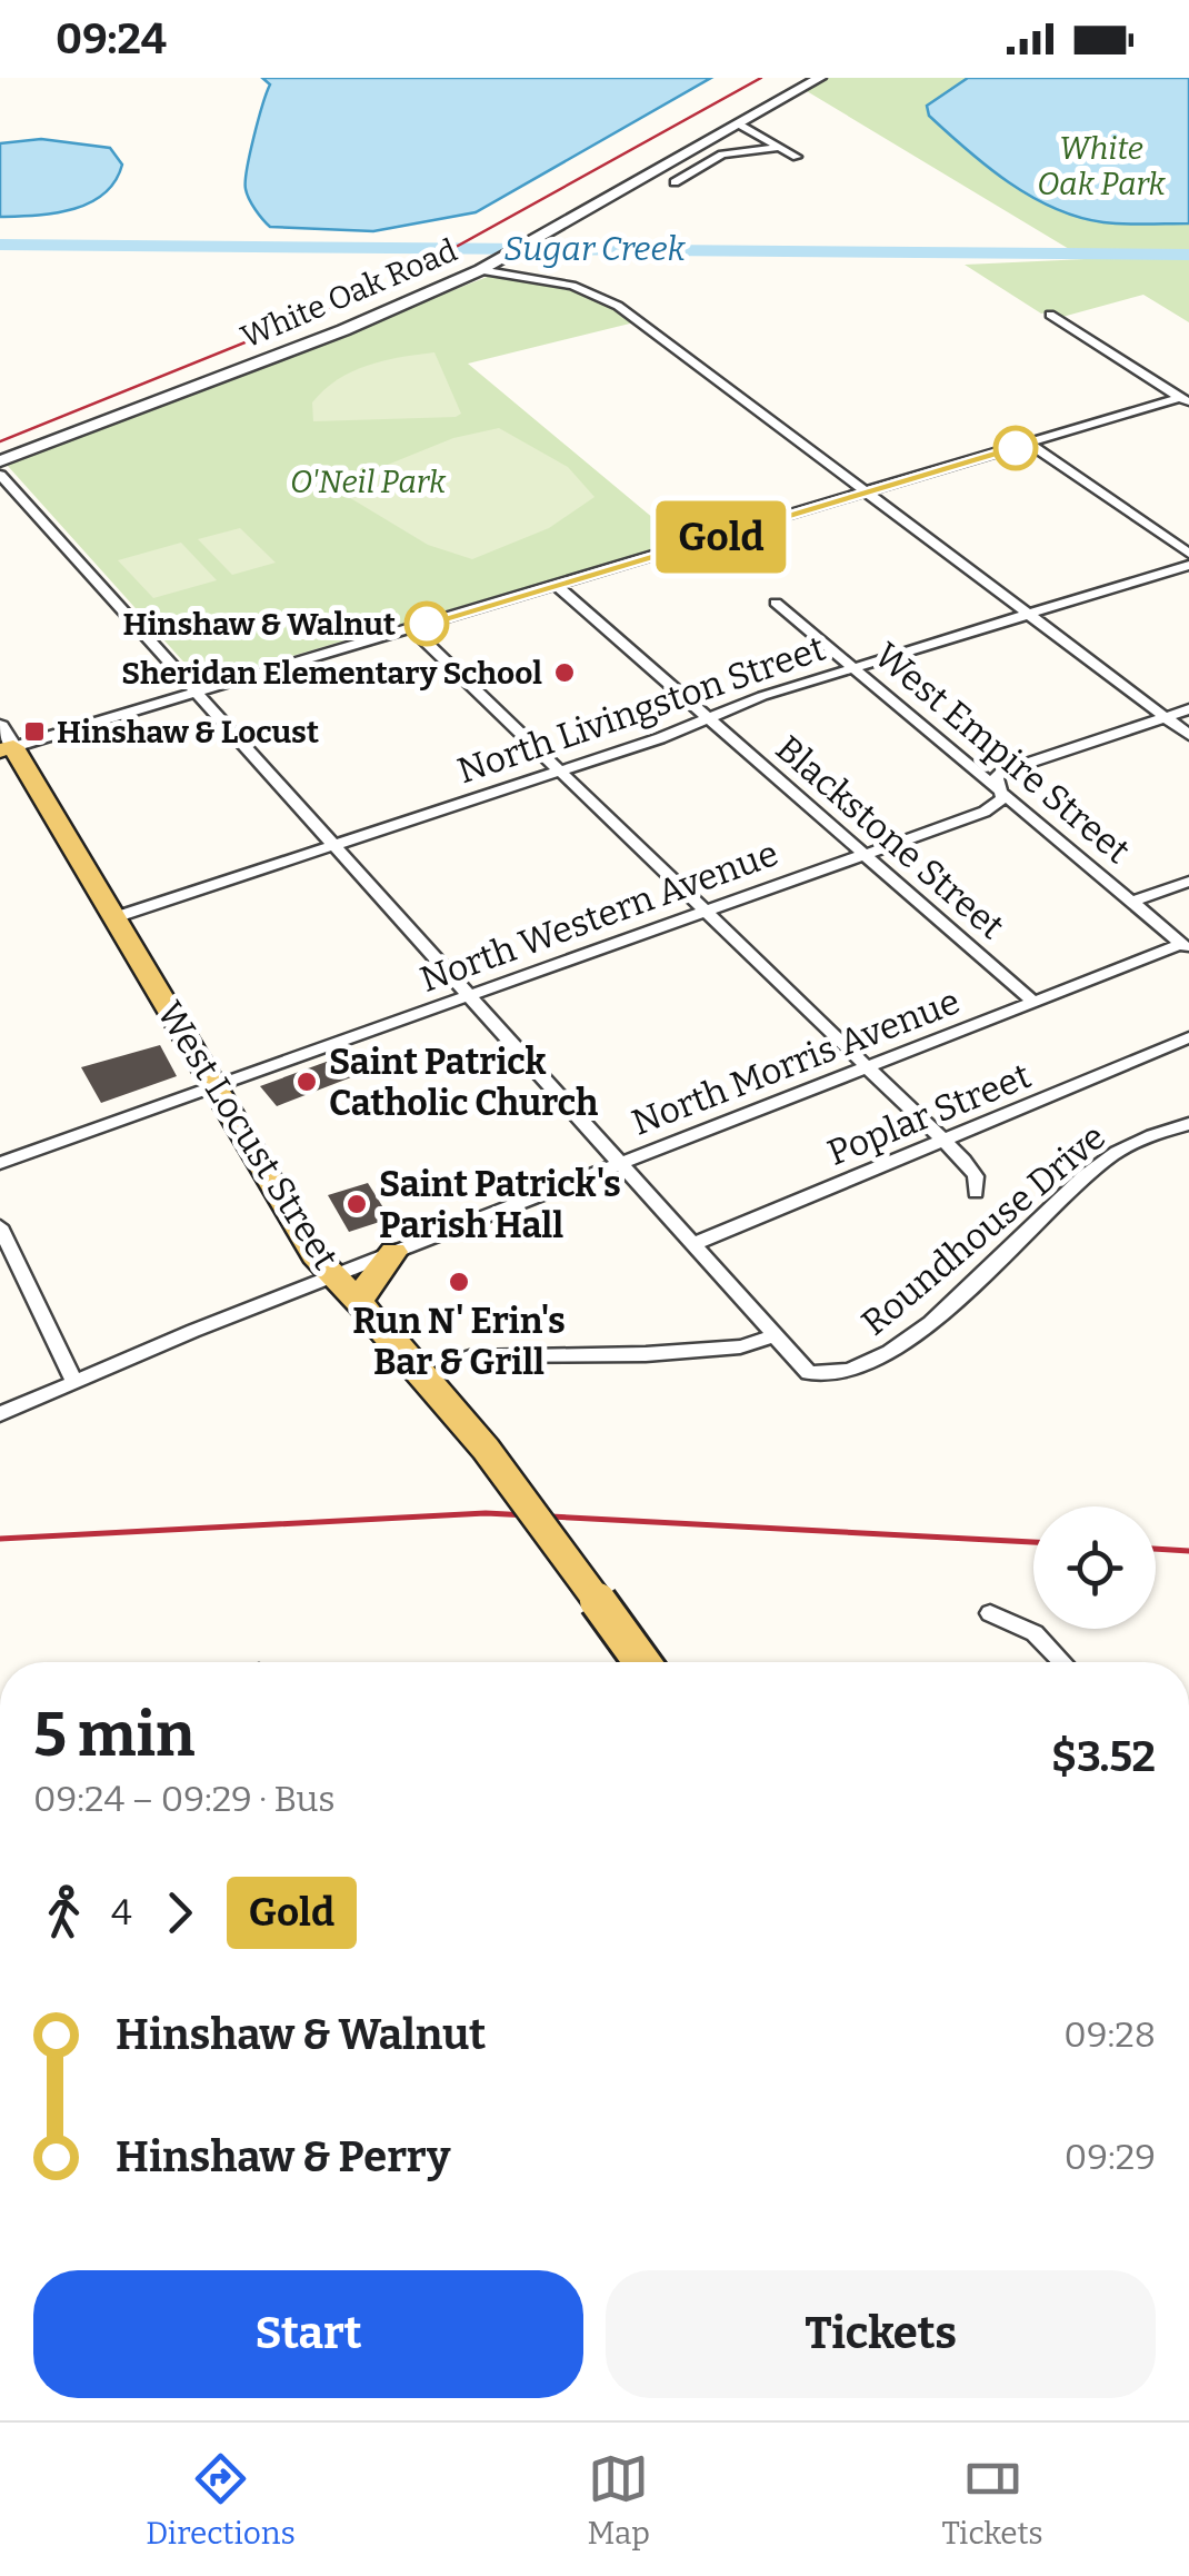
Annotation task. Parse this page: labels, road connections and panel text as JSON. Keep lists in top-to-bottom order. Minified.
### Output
{"streets":{"main road":["West Locust Street"],"street":["White Oak Road","North Livingston Street","West Empire Street","Blackstone Street","North Western Avenue","North Morris Avenue","Poplar Street","Roundhouse Drive"]},"crossings":[["North Livingston Street","West Empire Street"],["North Livingston Street","Blackstone Street"],["North Livingston Street","West Locust Street"],["West Empire Street","North Western Avenue"],["West Empire Street","North Morris Avenue"],["Blackstone Street","North Western Avenue"],["Blackstone Street","North Morris Avenue"],["North Western Avenue","West Locust Street"],["North Morris Avenue","West Locust Street"]],"water":["Sugar Creek"],"parks":["White Oak Park","O'Neil Park"],"places":{"other":["Hinshaw & Walnut","Sheridan Elementary School","Saint Patrick Catholic Church","Saint Patrick's Parish Hall","Run N' Erin's Bar & Grill"],"transit":["Hinshaw & Locust"]},"lines":["bus line Gold"],"page":{"status":"09:24","on_map":"Gold","heading":["5 min","09:24 – 09:29 · Bus","$3.52"],"legs":["4","Gold"],"list":[{"name":"Hinshaw & Walnut","value":"09:28"},{"name":"Hinshaw & Perry","value":"09:29"}],"buttons":["Start","Tickets"],"tabs":["Directions","Map","Tickets"]}}
